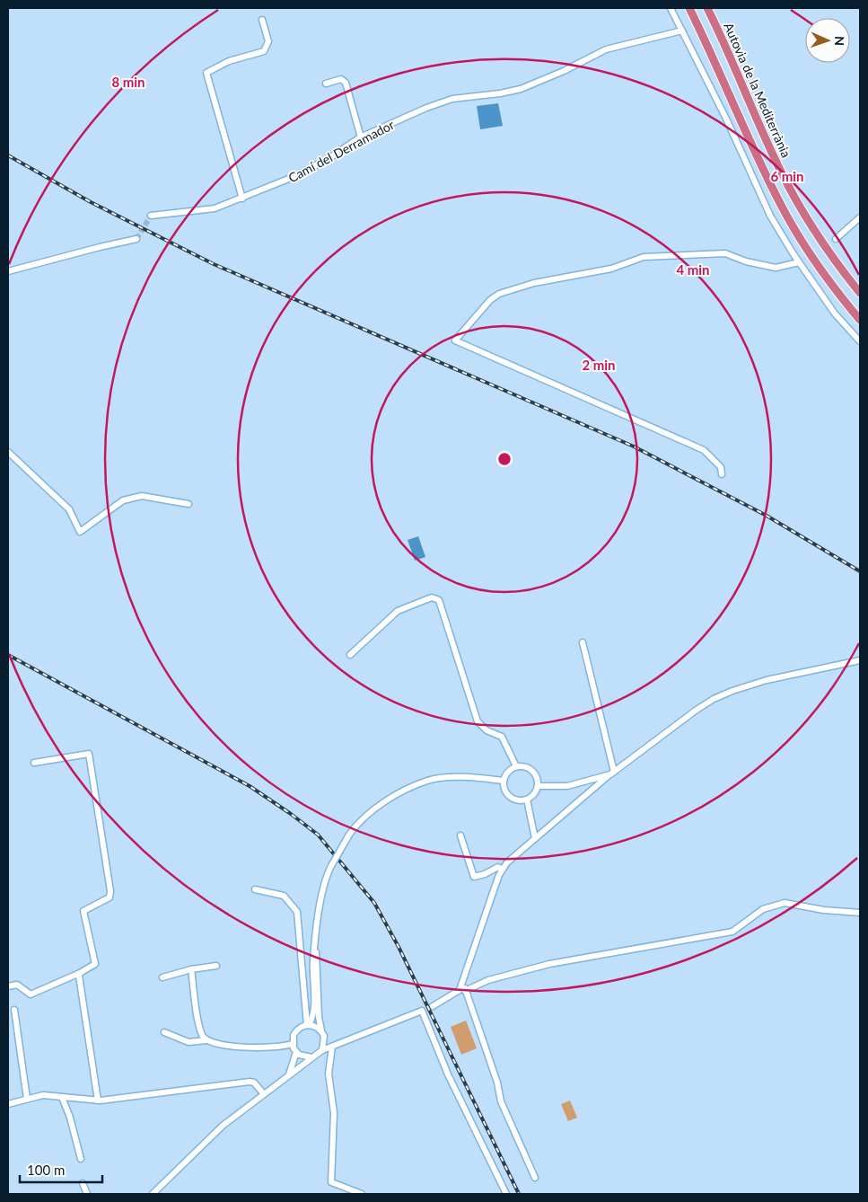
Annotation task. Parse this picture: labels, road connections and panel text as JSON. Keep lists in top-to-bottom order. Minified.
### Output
{"streets":{"highway":["Autovia de la Mediterrània"],"street":["Camí del Derramador"]},"scale_bar":"100 m","north":"right","rings":["8 min","6 min","4 min","2 min"]}
